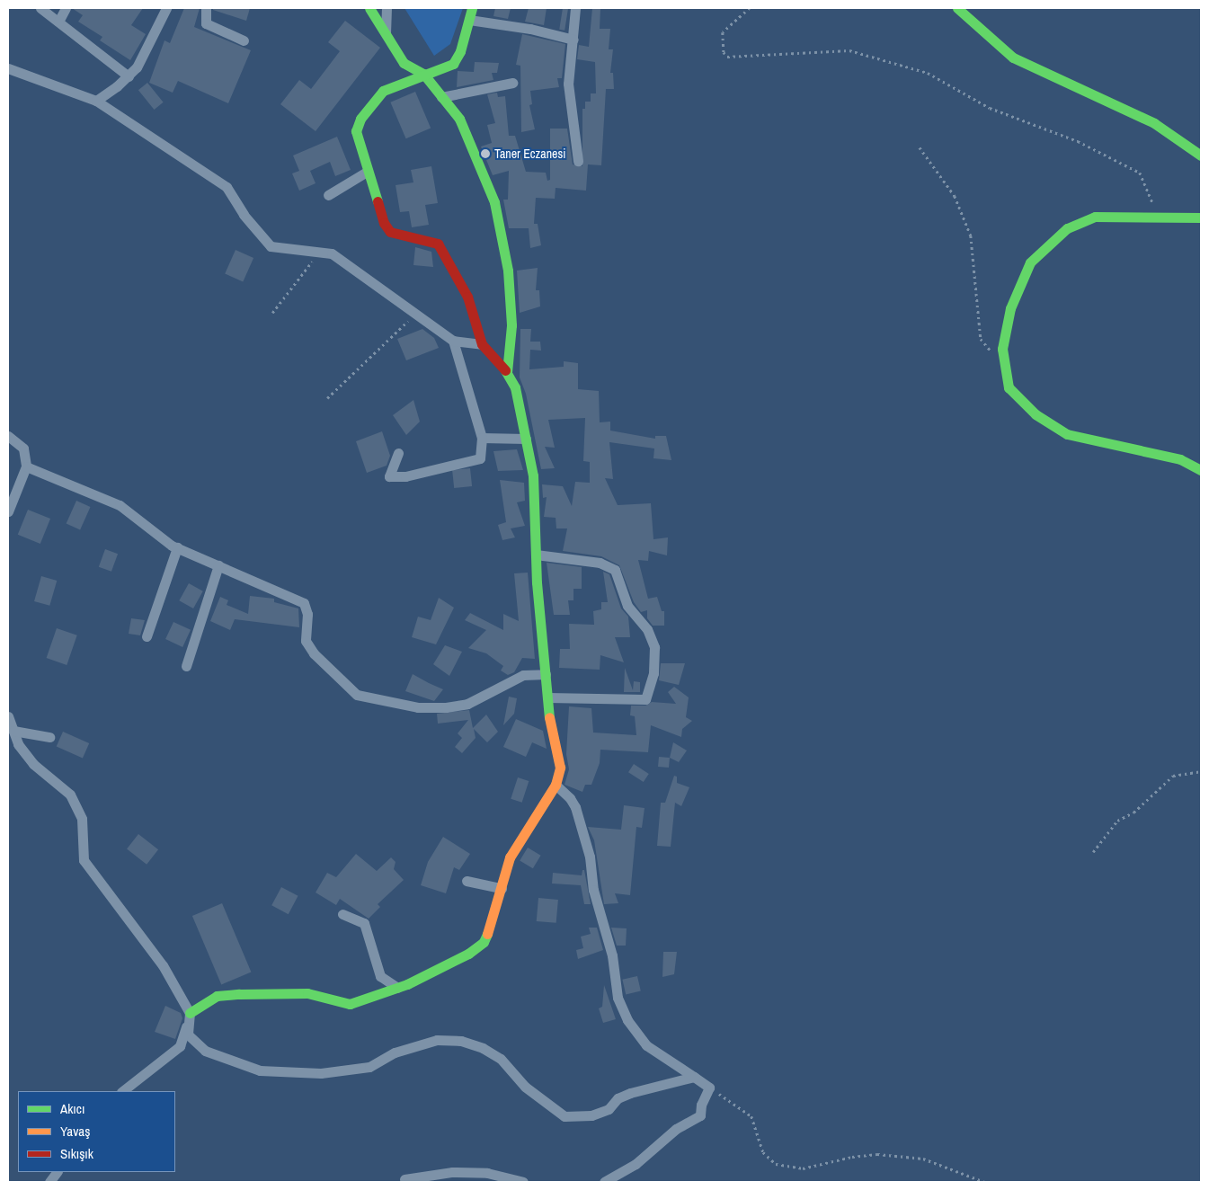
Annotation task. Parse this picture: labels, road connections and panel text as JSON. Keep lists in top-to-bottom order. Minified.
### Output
{"places":["Taner Eczanesi"],"legend":["Akıcı","Yavaş","Sıkışık"]}
